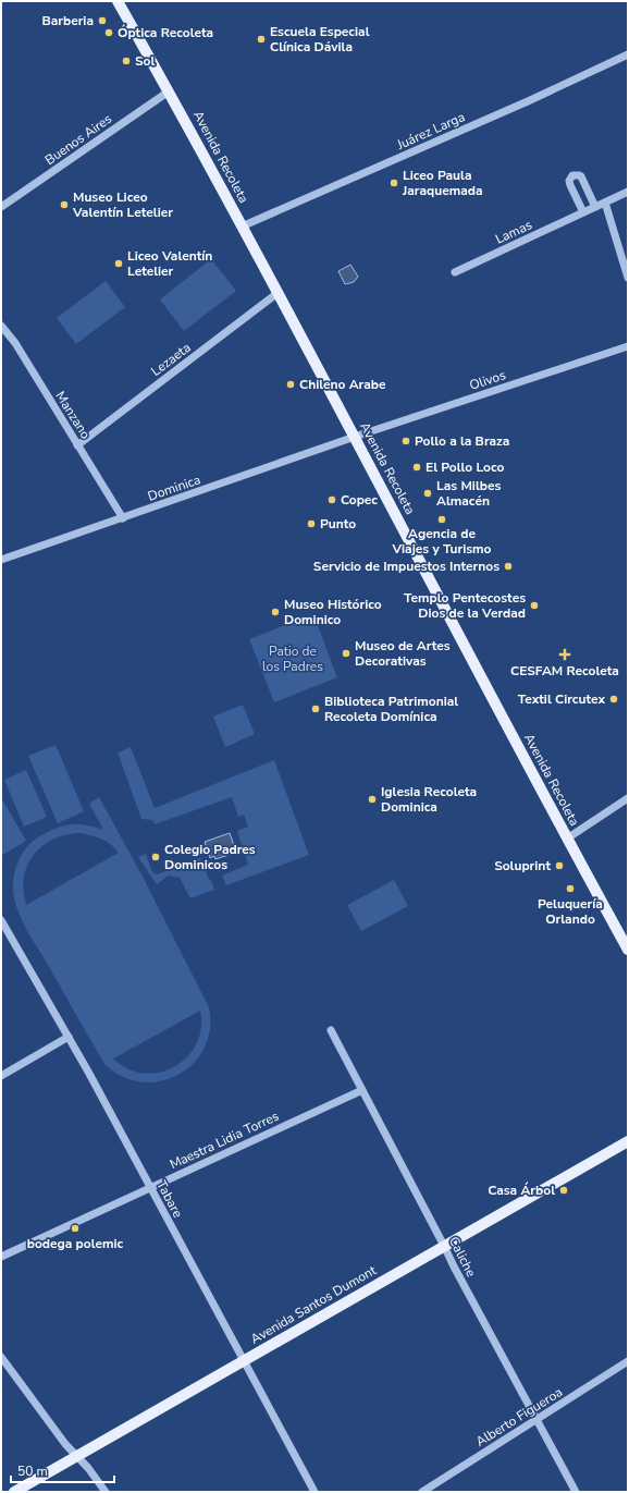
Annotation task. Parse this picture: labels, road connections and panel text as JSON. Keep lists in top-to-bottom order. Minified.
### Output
{"streets":{"main road":["Avenida Recoleta","Avenida Santos Dumont"],"street":["Juárez Larga","Buenos Aires","Lamas","Lezaeta","Olivos","Manzano","Dominica","Maestra Lidia Torres","Tabare","Caliche","Alberto Figueroa"]},"crossings":[["Juárez Larga","Avenida Recoleta"],["Buenos Aires","Avenida Recoleta"],["Avenida Recoleta","Lezaeta"],["Avenida Recoleta","Olivos"],["Avenida Recoleta","Dominica"],["Lezaeta","Manzano"],["Olivos","Dominica"],["Manzano","Dominica"],["Maestra Lidia Torres","Tabare"],["Maestra Lidia Torres","Caliche"],["Tabare","Avenida Santos Dumont"],["Caliche","Avenida Santos Dumont"],["Caliche","Alberto Figueroa"]],"parks":["Patio de los Padres"],"places":{"other":["Barberia","Óptica Recoleta","Escuela Especial Clínica Dávila","Sol","Liceo Paula Jaraquemada","Museo Liceo Valentín Letelier","Liceo Valentín Letelier","Chileno Arabe","Pollo a la Braza","El Pollo Loco","Las Milbes Almacén","Copec","Agencia de Viajes y Turismo","Punto","Servicio de Impuestos Internos","Templo Pentecostes Dios de la Verdad","Museo Histórico Dominico","Museo de Artes Decorativas","Textil Circutex","Biblioteca Patrimonial Recoleta Domínica","Iglesia Recoleta Dominica","Colegio Padres Dominicos","Soluprint","Peluquería Orlando","Casa Árbol","bodega polemic"],"health":["CESFAM Recoleta"]},"scale_bar":"50 m"}
